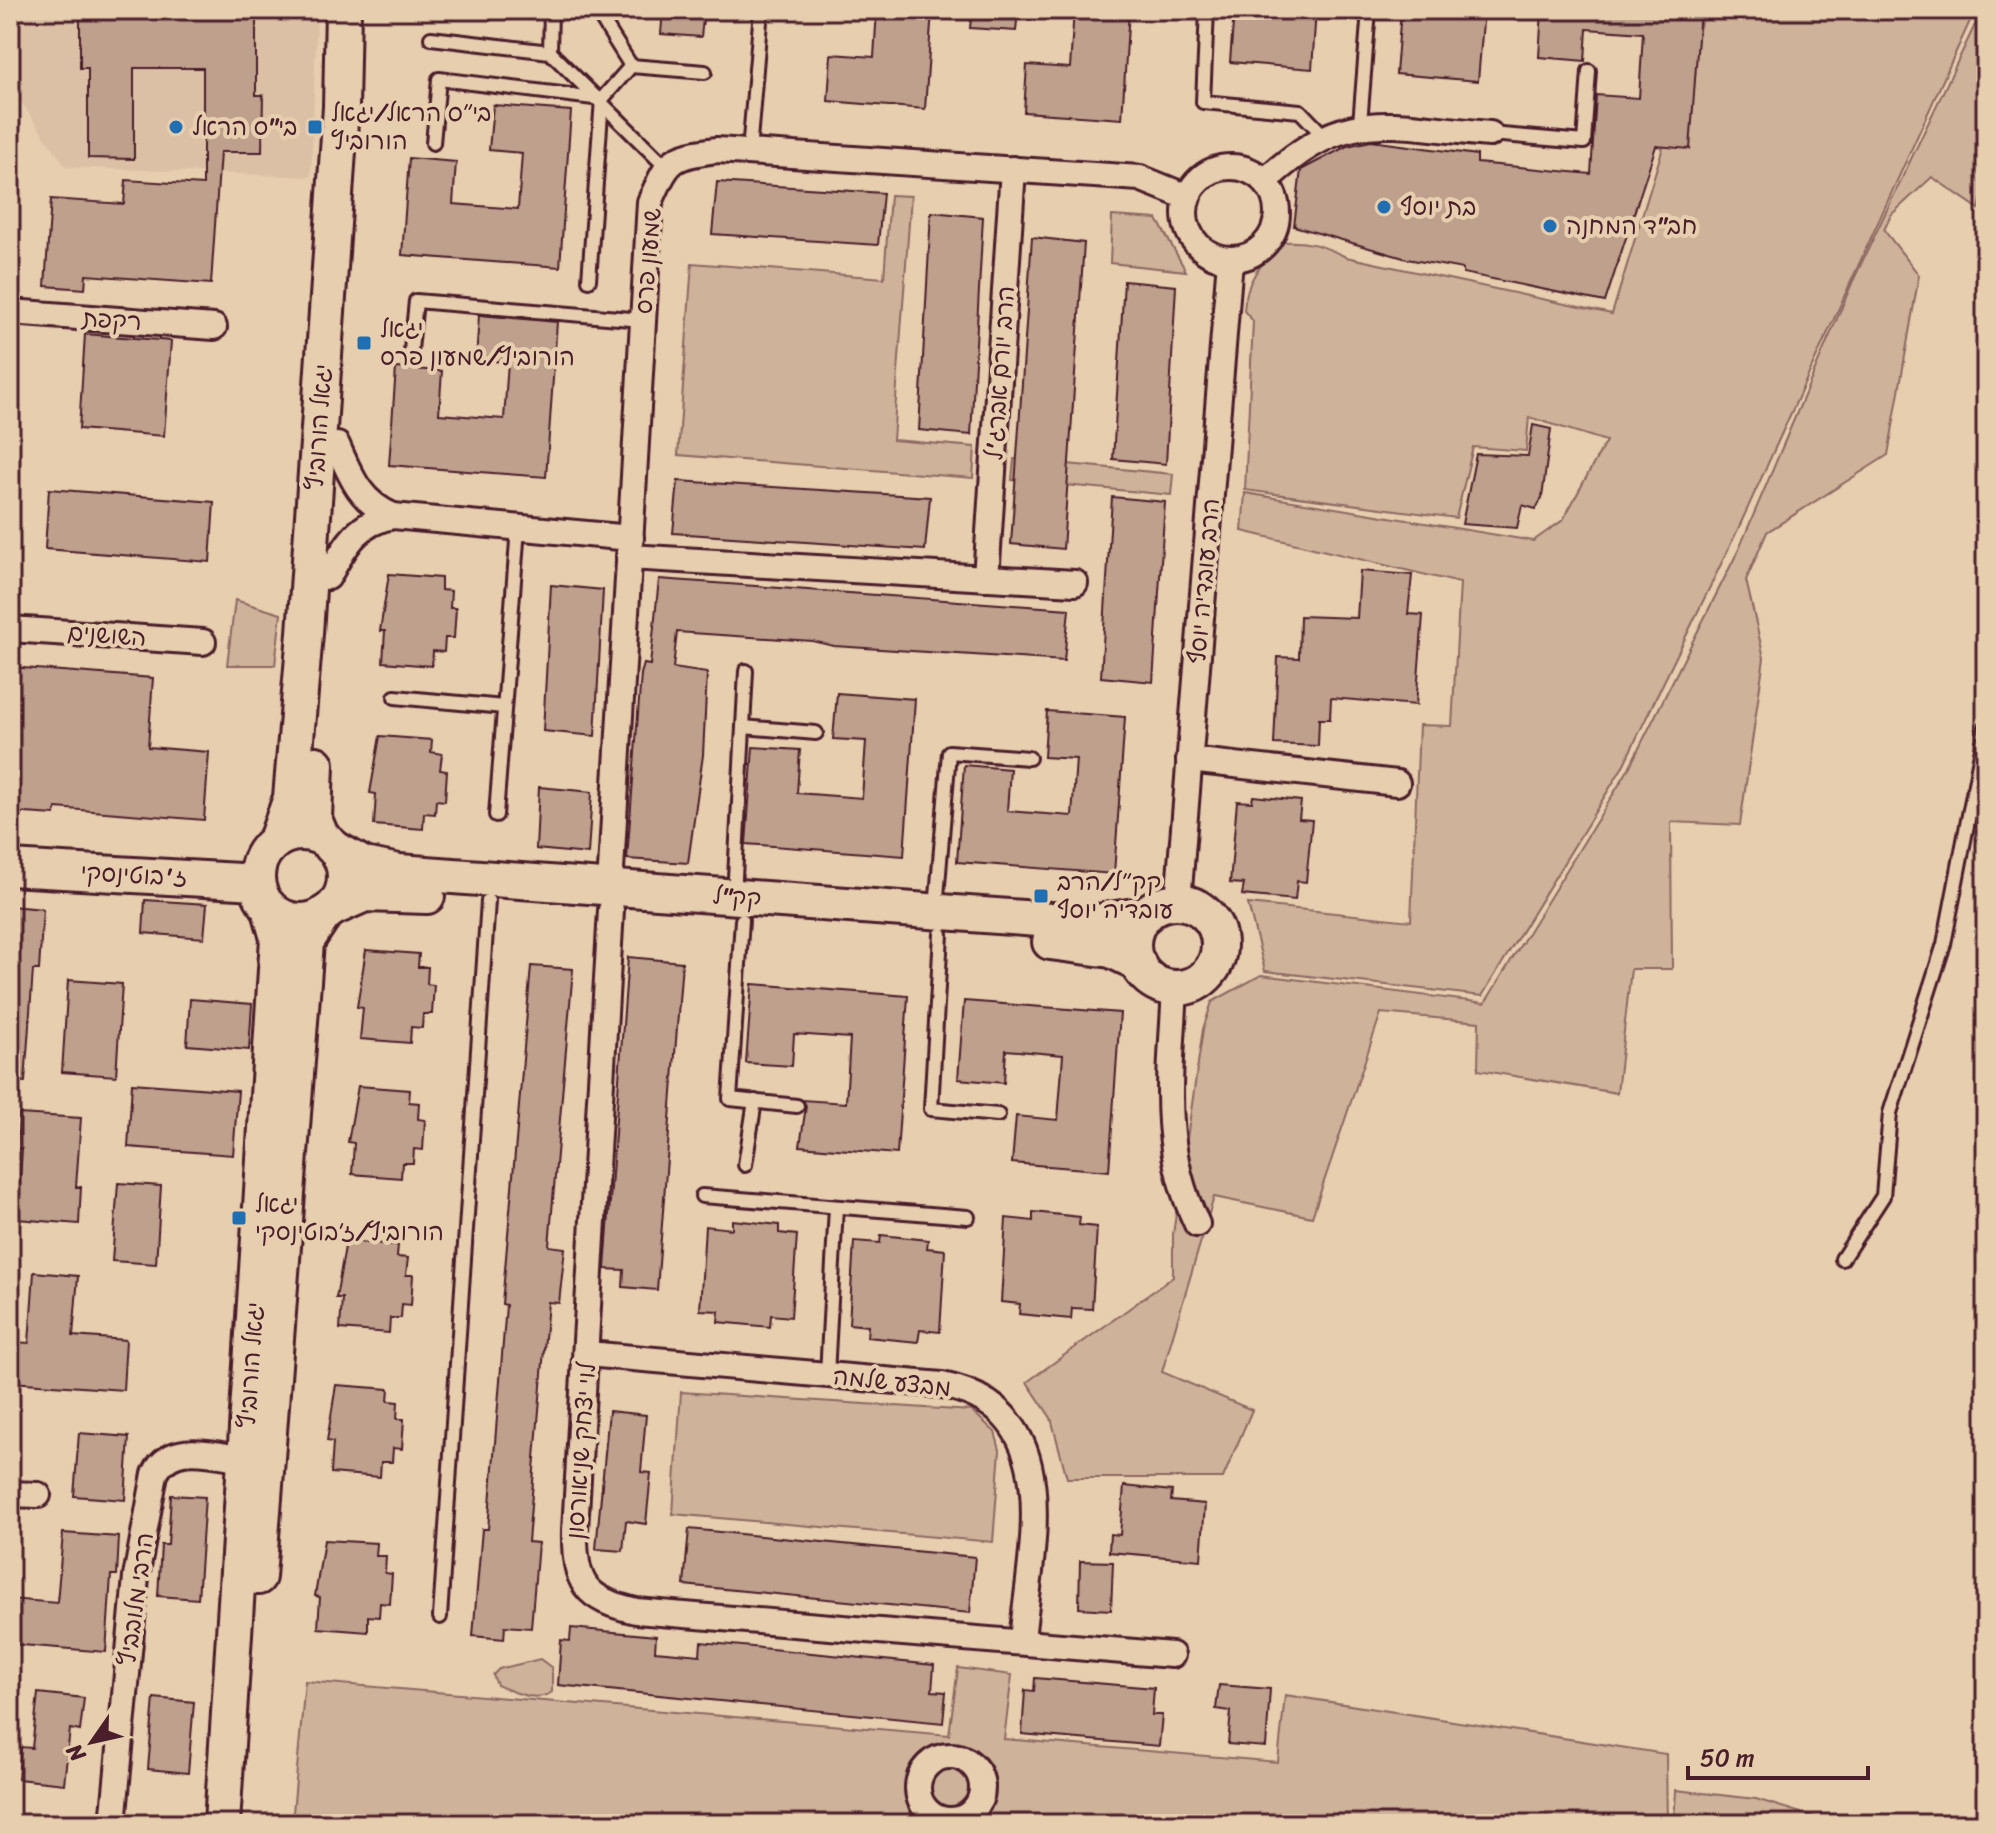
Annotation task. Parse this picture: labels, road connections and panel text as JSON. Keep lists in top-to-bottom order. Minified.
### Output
{"streets":{"main road":["יגאל הורוביץ","ז'בוטינסקי","קק\"ל"],"street":["שמעון פרס","רקפת","הרב יורם אברג'ל","הרב עובדיה יוסף","השושנים","מבצע שלמה","לוי יצחק שניאורסון","הרבי מלובביץ"]},"crossings":[["שמעון פרס","קק\"ל"],["שמעון פרס","לוי יצחק שניאורסון"],["יגאל הורוביץ","ז'בוטינסקי"],["יגאל הורוביץ","קק\"ל"],["יגאל הורוביץ","הרבי מלובביץ"],["הרב עובדיה יוסף","קק\"ל"],["ז'בוטינסקי","קק\"ל"],["קק\"ל","לוי יצחק שניאורסון"],["מבצע שלמה","לוי יצחק שניאורסון"]],"places":{"other":["בי\"ס הראל","בת יוסף","חב\"ד המחנה"],"transit":["בי״ס הראל/יגאל הורוביץ","יגאל הורוביץ/שמעון פרס","קק״ל/הרב עובדיה יוסף","יגאל הורוביץ/ז׳בוטינסקי"]},"scale_bar":"50 m","north":"bottom left"}
